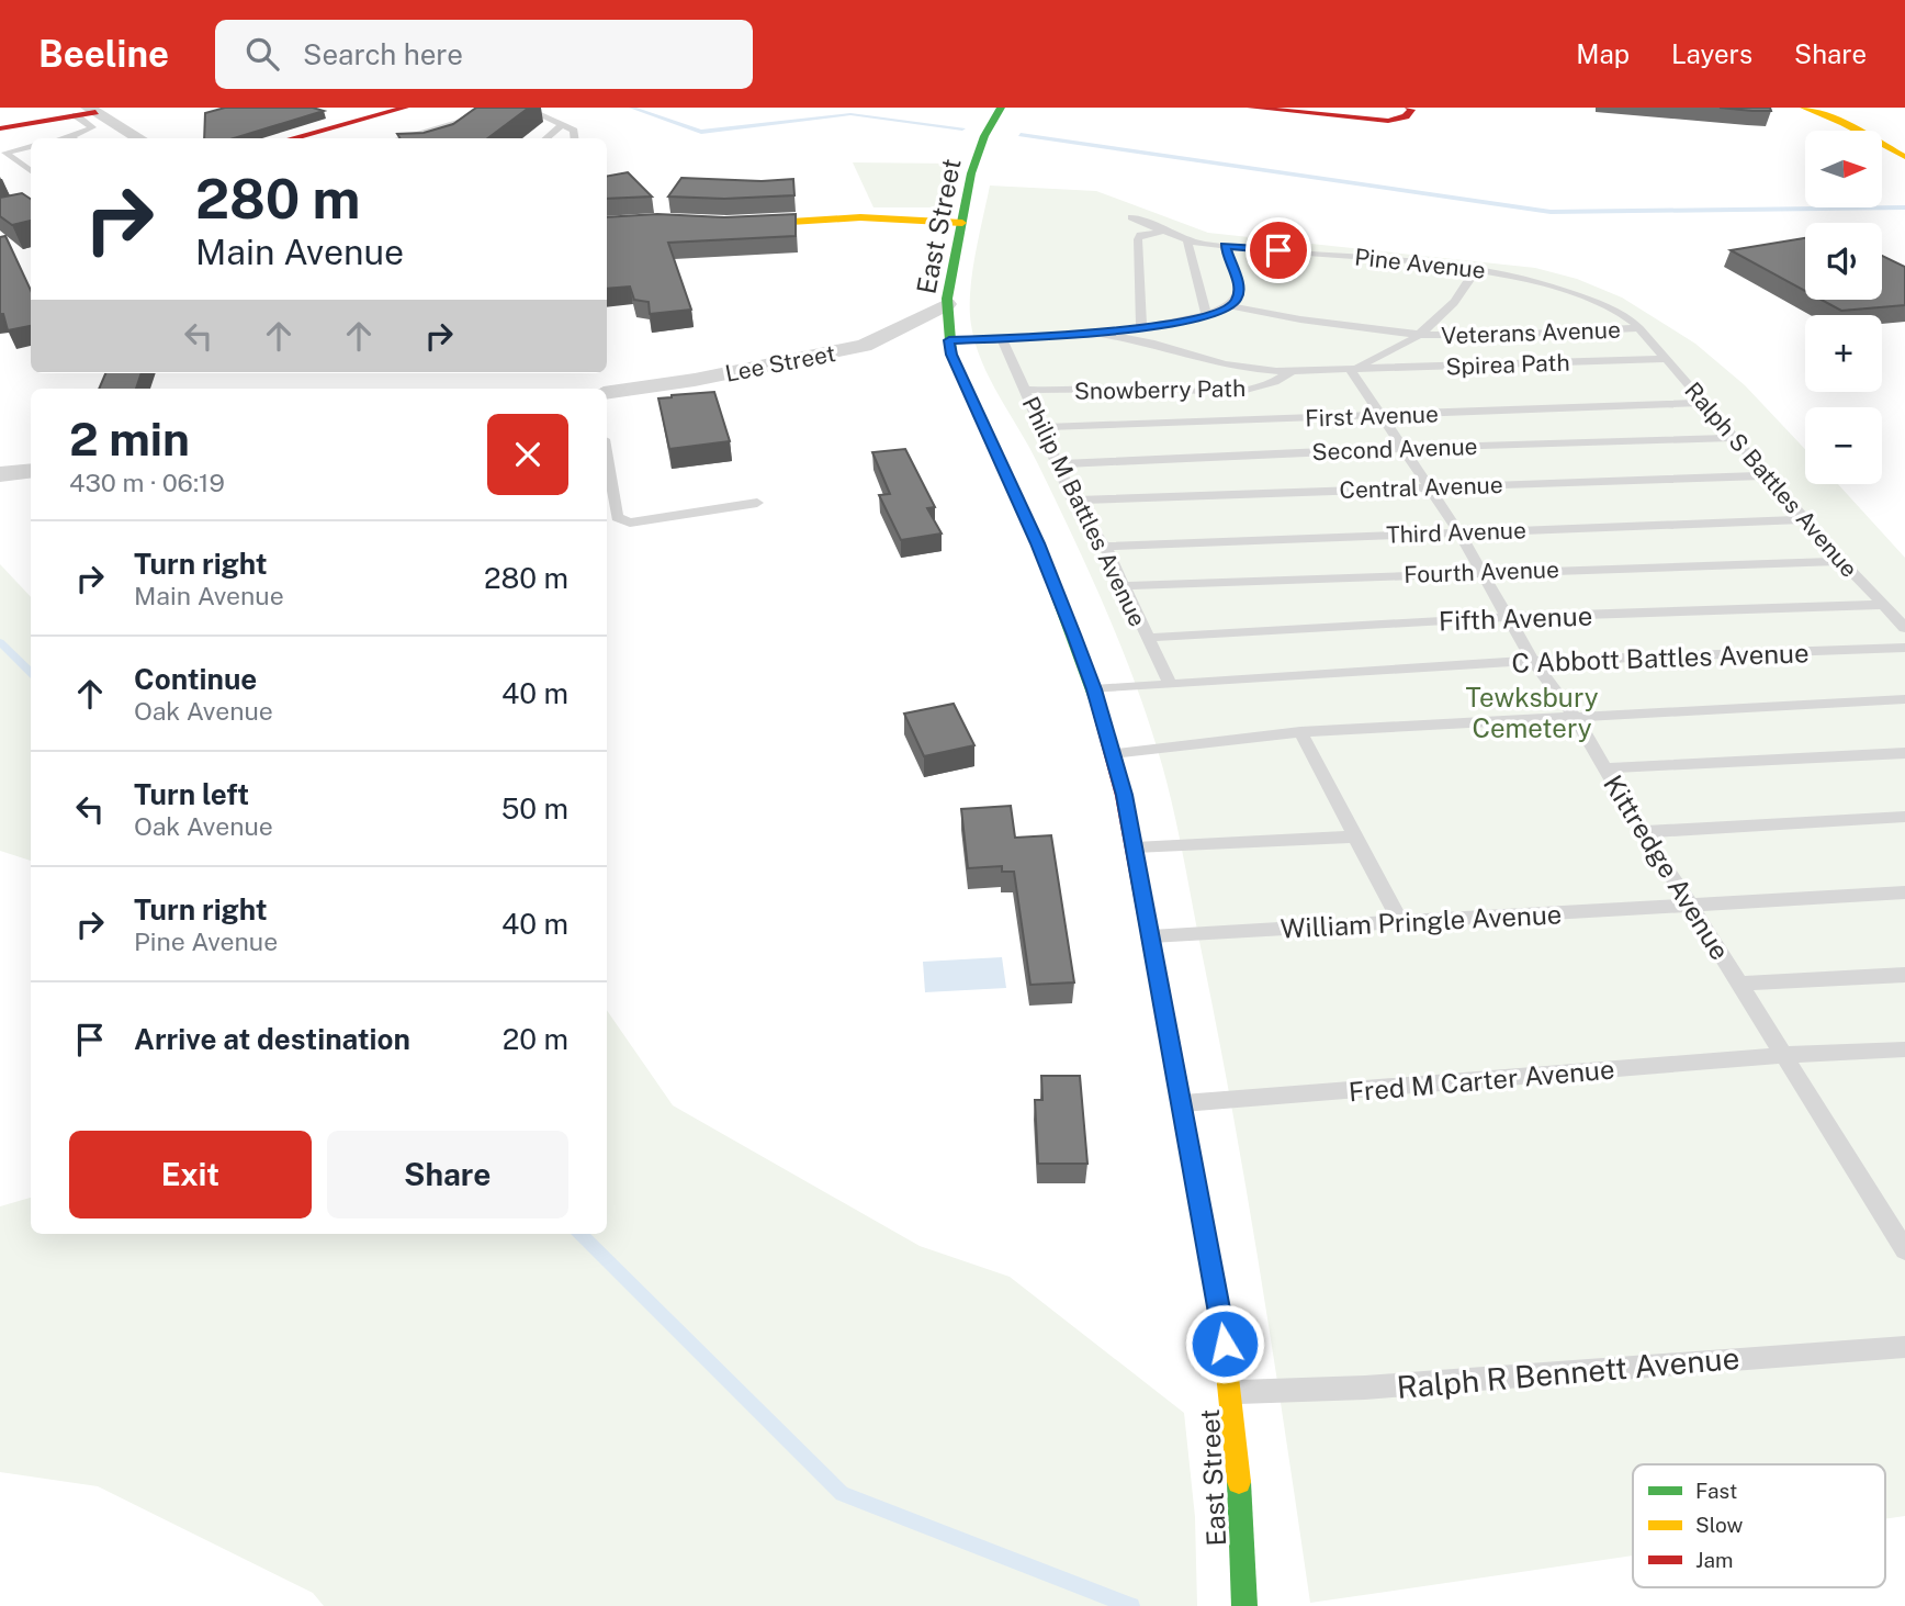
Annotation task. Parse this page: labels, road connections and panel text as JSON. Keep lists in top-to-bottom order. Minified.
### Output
{"streets":{"main road":["East Street"],"street":["Lee Street"],"lane":["Pine Avenue","Veterans Avenue","Spirea Path","Snowberry Path","First Avenue","Second Avenue","Ralph S Battles Avenue","Central Avenue","Philip M Battles Avenue","Third Avenue","Fourth Avenue","Fifth Avenue","C Abbott Battles Avenue","Kittredge Avenue","William Pringle Avenue","Fred M Carter Avenue","Ralph R Bennett Avenue"]},"crossings":[["East Street","Lee Street"],["East Street","C Abbott Battles Avenue"],["East Street","William Pringle Avenue"],["East Street","Fred M Carter Avenue"],["East Street","Ralph R Bennett Avenue"],["Pine Avenue","Veterans Avenue"],["Pine Avenue","Ralph S Battles Avenue"],["Veterans Avenue","Ralph S Battles Avenue"],["Spirea Path","Snowberry Path"],["Spirea Path","Ralph S Battles Avenue"],["Spirea Path","Kittredge Avenue"],["Snowberry Path","Philip M Battles Avenue"],["First Avenue","Ralph S Battles Avenue"],["First Avenue","Philip M Battles Avenue"],["First Avenue","Kittredge Avenue"],["Second Avenue","Ralph S Battles Avenue"],["Second Avenue","Philip M Battles Avenue"],["Second Avenue","Kittredge Avenue"],["Ralph S Battles Avenue","Central Avenue"],["Ralph S Battles Avenue","Third Avenue"],["Ralph S Battles Avenue","Fourth Avenue"],["Ralph S Battles Avenue","Fifth Avenue"],["Central Avenue","Philip M Battles Avenue"],["Central Avenue","Kittredge Avenue"],["Philip M Battles Avenue","Third Avenue"],["Philip M Battles Avenue","Fourth Avenue"],["Philip M Battles Avenue","Fifth Avenue"],["Philip M Battles Avenue","C Abbott Battles Avenue"],["Third Avenue","Kittredge Avenue"],["Fourth Avenue","Kittredge Avenue"],["Fifth Avenue","Kittredge Avenue"],["C Abbott Battles Avenue","Kittredge Avenue"],["Kittredge Avenue","William Pringle Avenue"],["Kittredge Avenue","Fred M Carter Avenue"]],"parks":["Tewksbury Cemetery"],"legend":["Fast","Slow","Jam"],"north":"right","page":{"header":"Beeline","search":"Search here","nav":["Map","Layers","Share"],"map_buttons":["+","−"],"turn":["280 m","Main Avenue"],"heading":["2 min","430 m · 06:19"],"list":[{"name":"Turn right","note":"Main Avenue","value":"280 m"},{"name":"Continue","note":"Oak Avenue","value":"40 m"},{"name":"Turn left","note":"Oak Avenue","value":"50 m"},{"name":"Turn right","note":"Pine Avenue","value":"40 m"},{"name":"Arrive at destination","value":"20 m"}],"buttons":["Exit","Share"]}}
